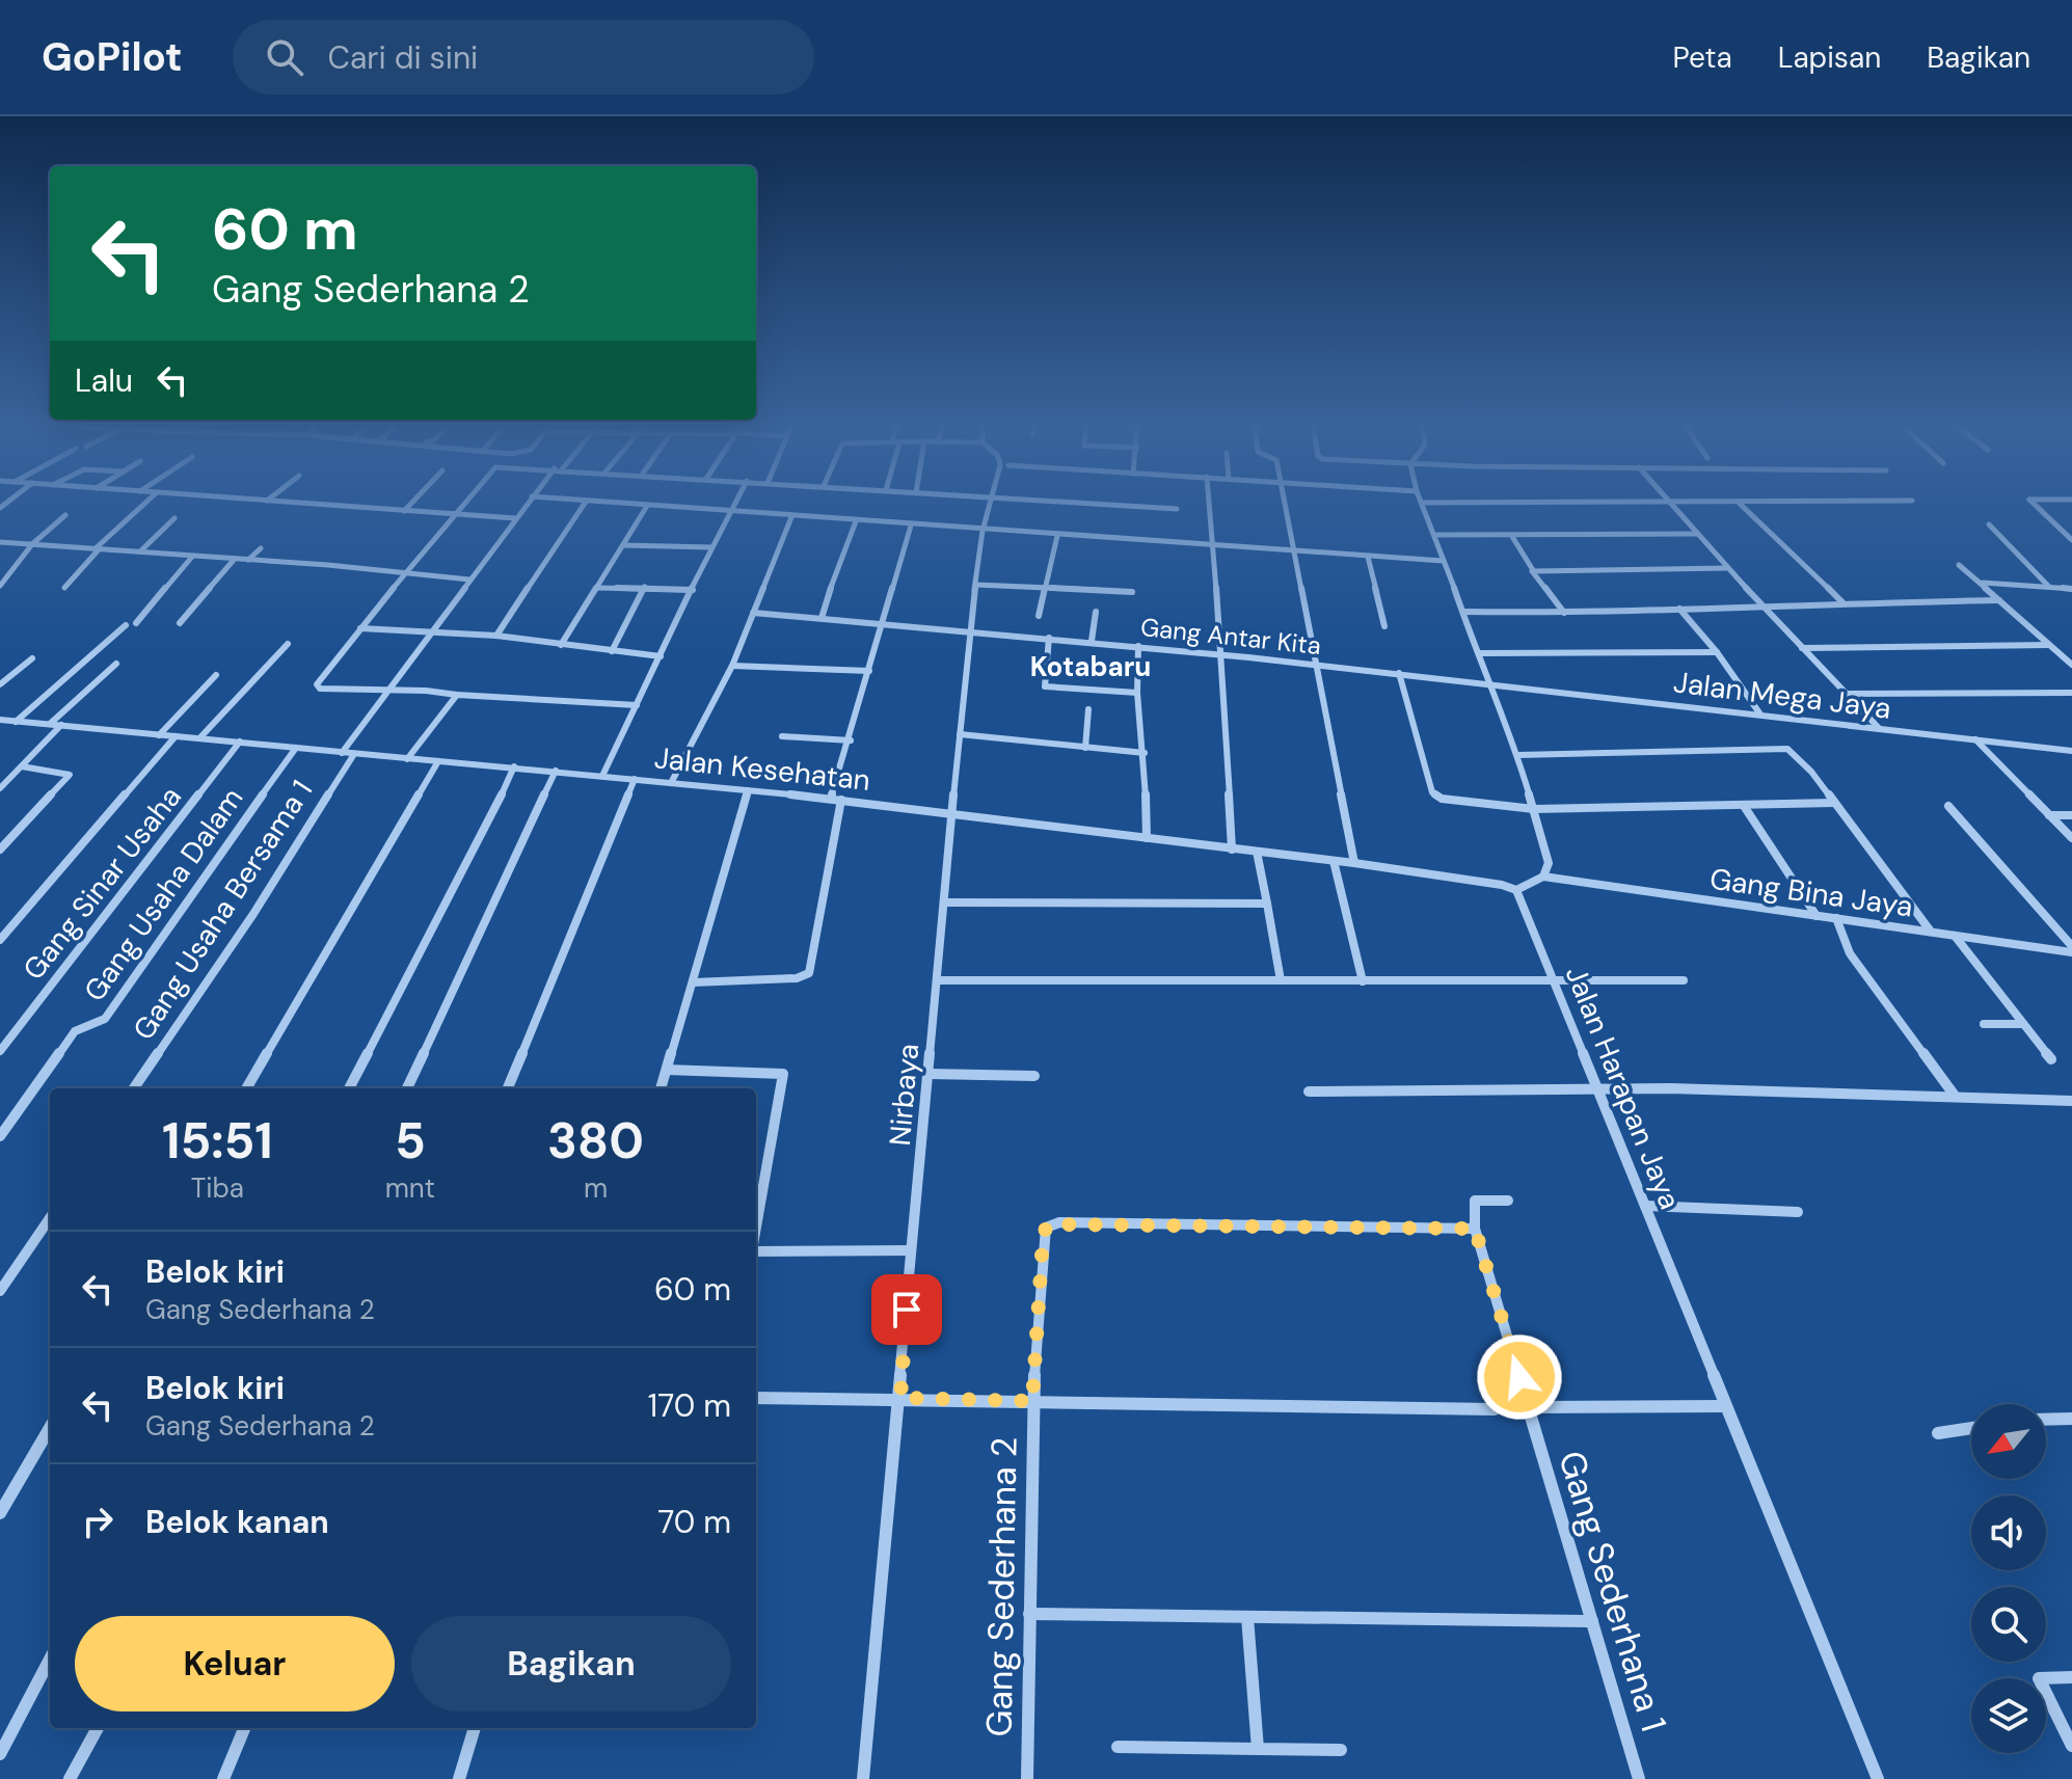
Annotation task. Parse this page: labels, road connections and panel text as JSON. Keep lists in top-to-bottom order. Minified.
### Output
{"streets":{"street":["Gang Antar Kita","Jalan Mega Jaya","Jalan Kesehatan","Gang Sinar Usaha","Gang Bina Jaya","Gang Usaha Dalam","Gang Usaha Bersama 1","Jalan Harapan Jaya","Nirbaya","Gang Sederhana 2","Gang Sederhana 1"]},"crossings":[["Gang Antar Kita","Jalan Mega Jaya"],["Gang Antar Kita","Nirbaya"],["Jalan Kesehatan","Gang Sinar Usaha"],["Jalan Kesehatan","Gang Usaha Dalam"],["Jalan Kesehatan","Gang Usaha Bersama 1"],["Jalan Kesehatan","Jalan Harapan Jaya"],["Jalan Kesehatan","Nirbaya"],["Gang Sederhana 2","Gang Sederhana 1"]],"districts":["Kotabaru"],"north":"bottom left","page":{"header":"GoPilot","search":"Cari di sini","nav":["Peta","Lapisan","Bagikan"],"turn":["60 m","Gang Sederhana 2"],"then":"Lalu","eta":["15:51","Tiba","5","mnt","380","m"],"list":[{"name":"Belok kiri","note":"Gang Sederhana 2","value":"60 m"},{"name":"Belok kiri","note":"Gang Sederhana 2","value":"170 m"},{"name":"Belok kanan","value":"70 m"}],"buttons":["Keluar","Bagikan"]}}
